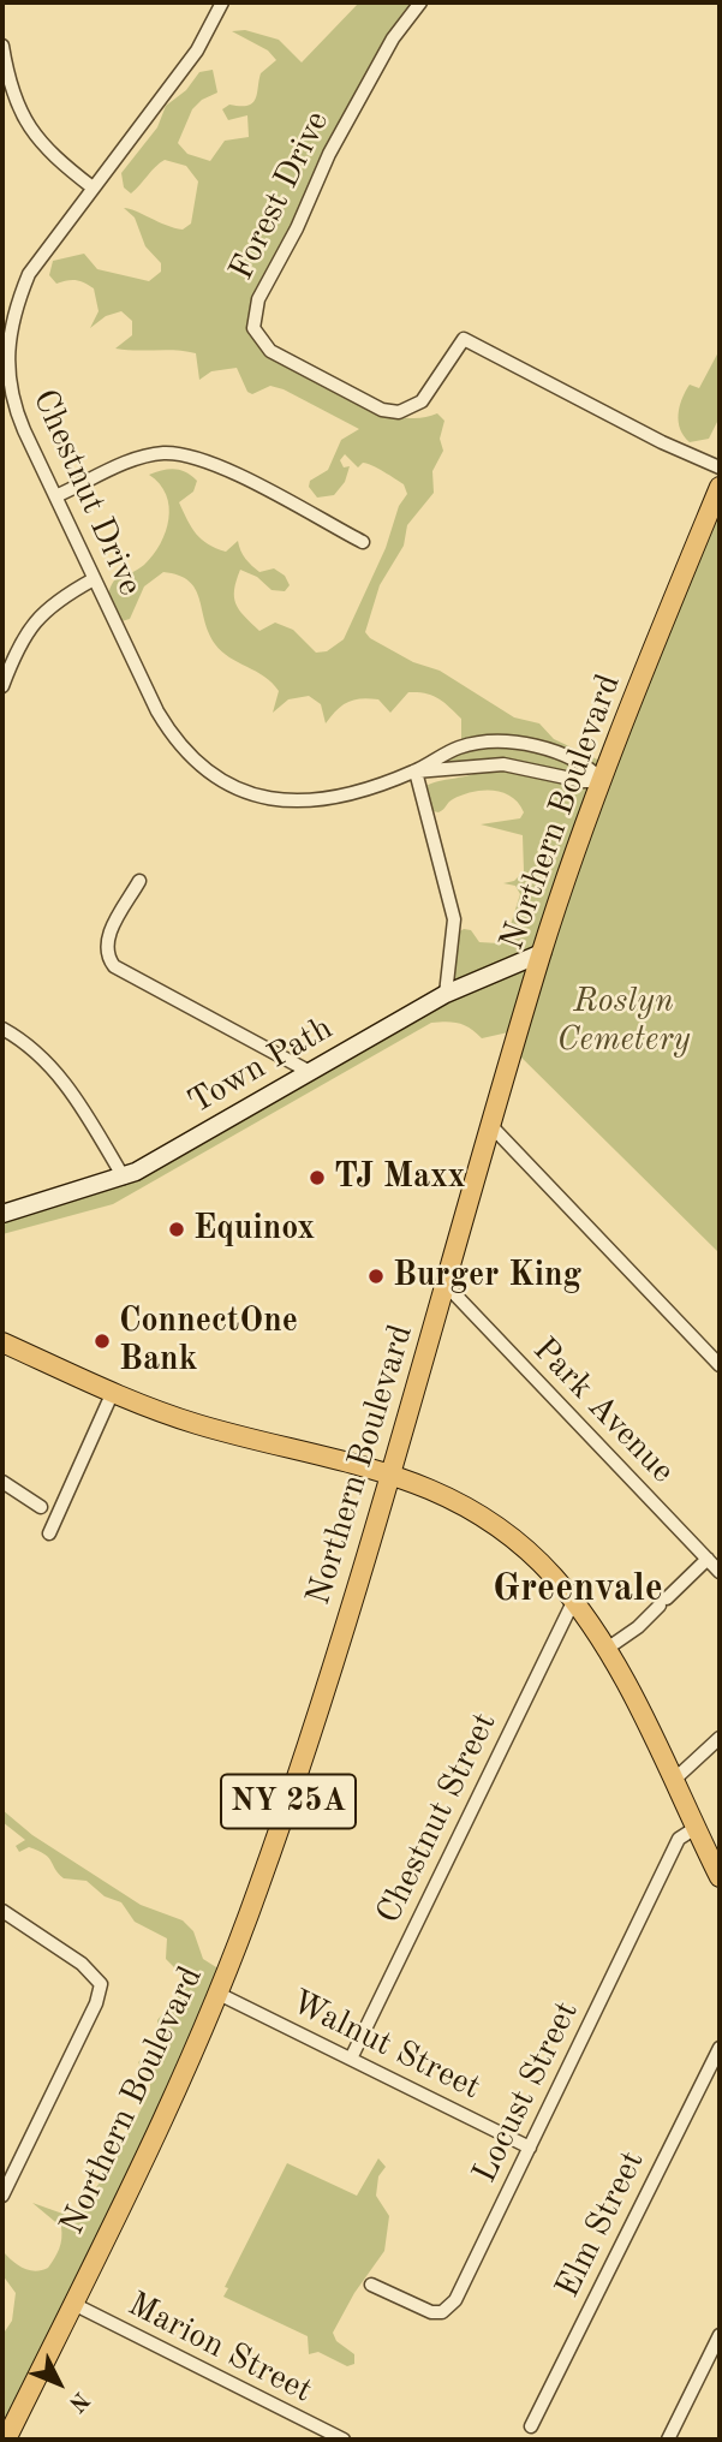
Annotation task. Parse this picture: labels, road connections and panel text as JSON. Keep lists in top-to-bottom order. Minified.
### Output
{"streets":{"main road":["Northern Boulevard","NY 25A"],"street":["Forest Drive","Chestnut Drive","Town Path","Park Avenue","Chestnut Street","Walnut Street","Locust Street","Elm Street","Marion Street"]},"crossings":[["Chestnut Drive","Northern Boulevard"],["Northern Boulevard","Town Path"],["Northern Boulevard","Park Avenue"],["Northern Boulevard","Walnut Street"],["Northern Boulevard","Marion Street"],["Chestnut Street","Walnut Street"],["Walnut Street","Locust Street"]],"districts":["Greenvale"],"parks":["Roslyn Cemetery"],"places":["TJ Maxx","Equinox","Burger King","ConnectOne Bank"],"north":"bottom right"}
